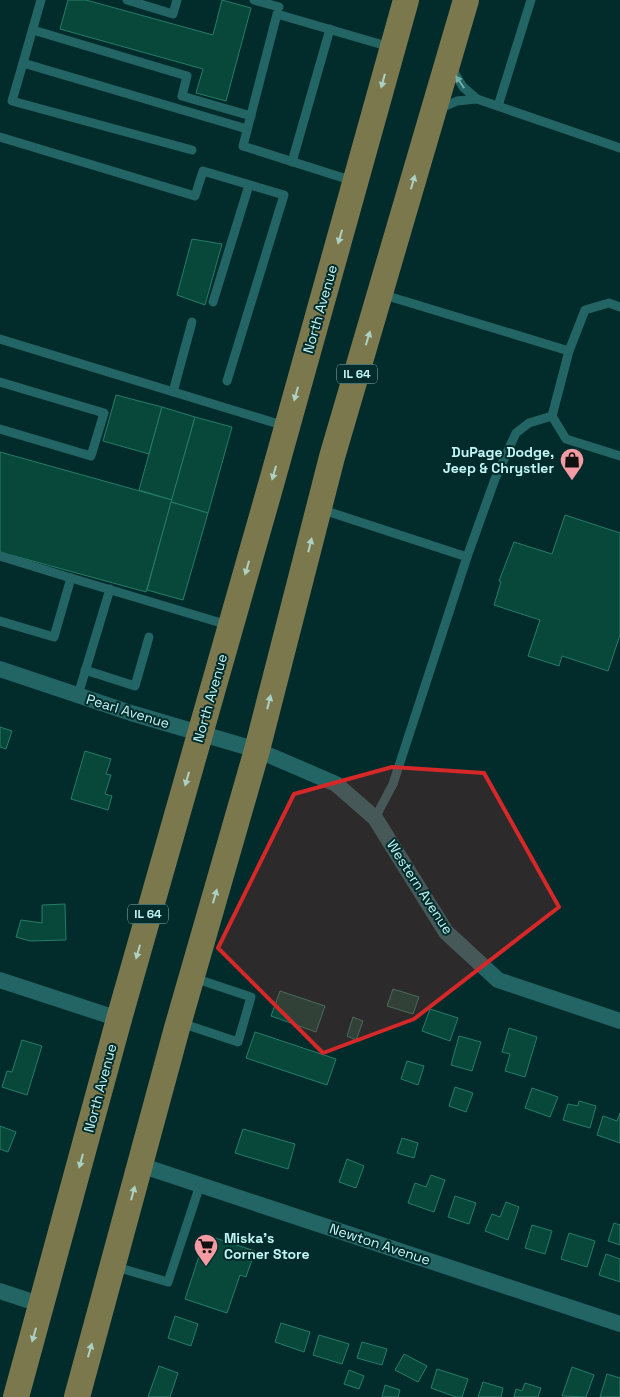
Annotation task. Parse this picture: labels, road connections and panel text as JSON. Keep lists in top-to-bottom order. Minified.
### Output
{"streets":{"main road":["North Avenue","IL 64"],"street":["Pearl Avenue","Western Avenue","Newton Avenue"]},"crossings":[["North Avenue","Pearl Avenue"],["IL 64","Pearl Avenue"],["IL 64","Western Avenue"],["IL 64","Newton Avenue"],["Pearl Avenue","Western Avenue"]],"places":{"shop":["DuPage Dodge, Jeep & Chrystler"],"supermarket":["Miska's Corner Store"]}}
